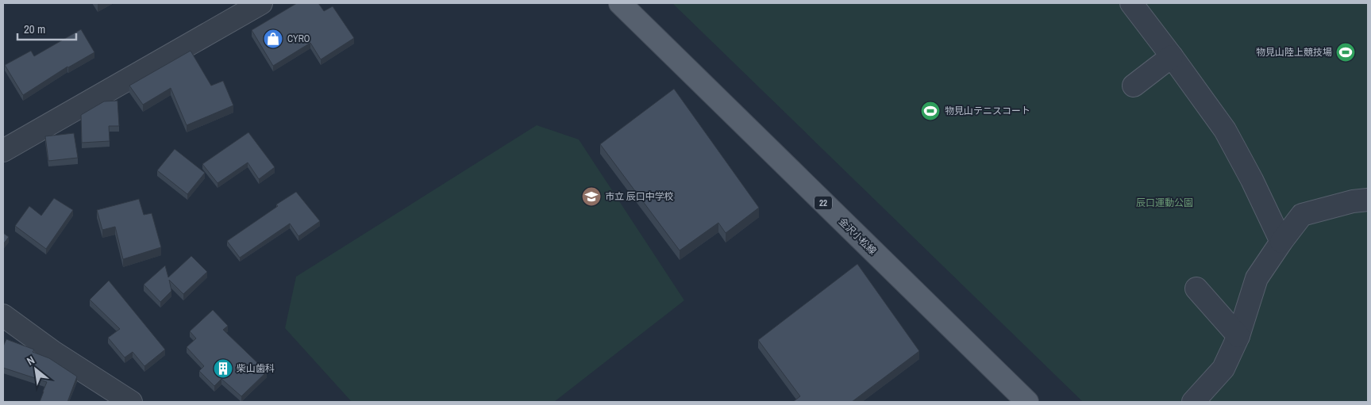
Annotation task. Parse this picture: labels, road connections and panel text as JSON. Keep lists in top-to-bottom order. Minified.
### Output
{"streets":{"main road":["22","金沢小松線"]},"parks":["辰口運動公園"],"places":{"shop":["CYRO"],"sports":["物見山陸上競技場","物見山テニスコート"],"school or university":["市立 辰口中学校"],"building":["柴山歯科"]},"scale_bar":"20 m","north":"top left"}
